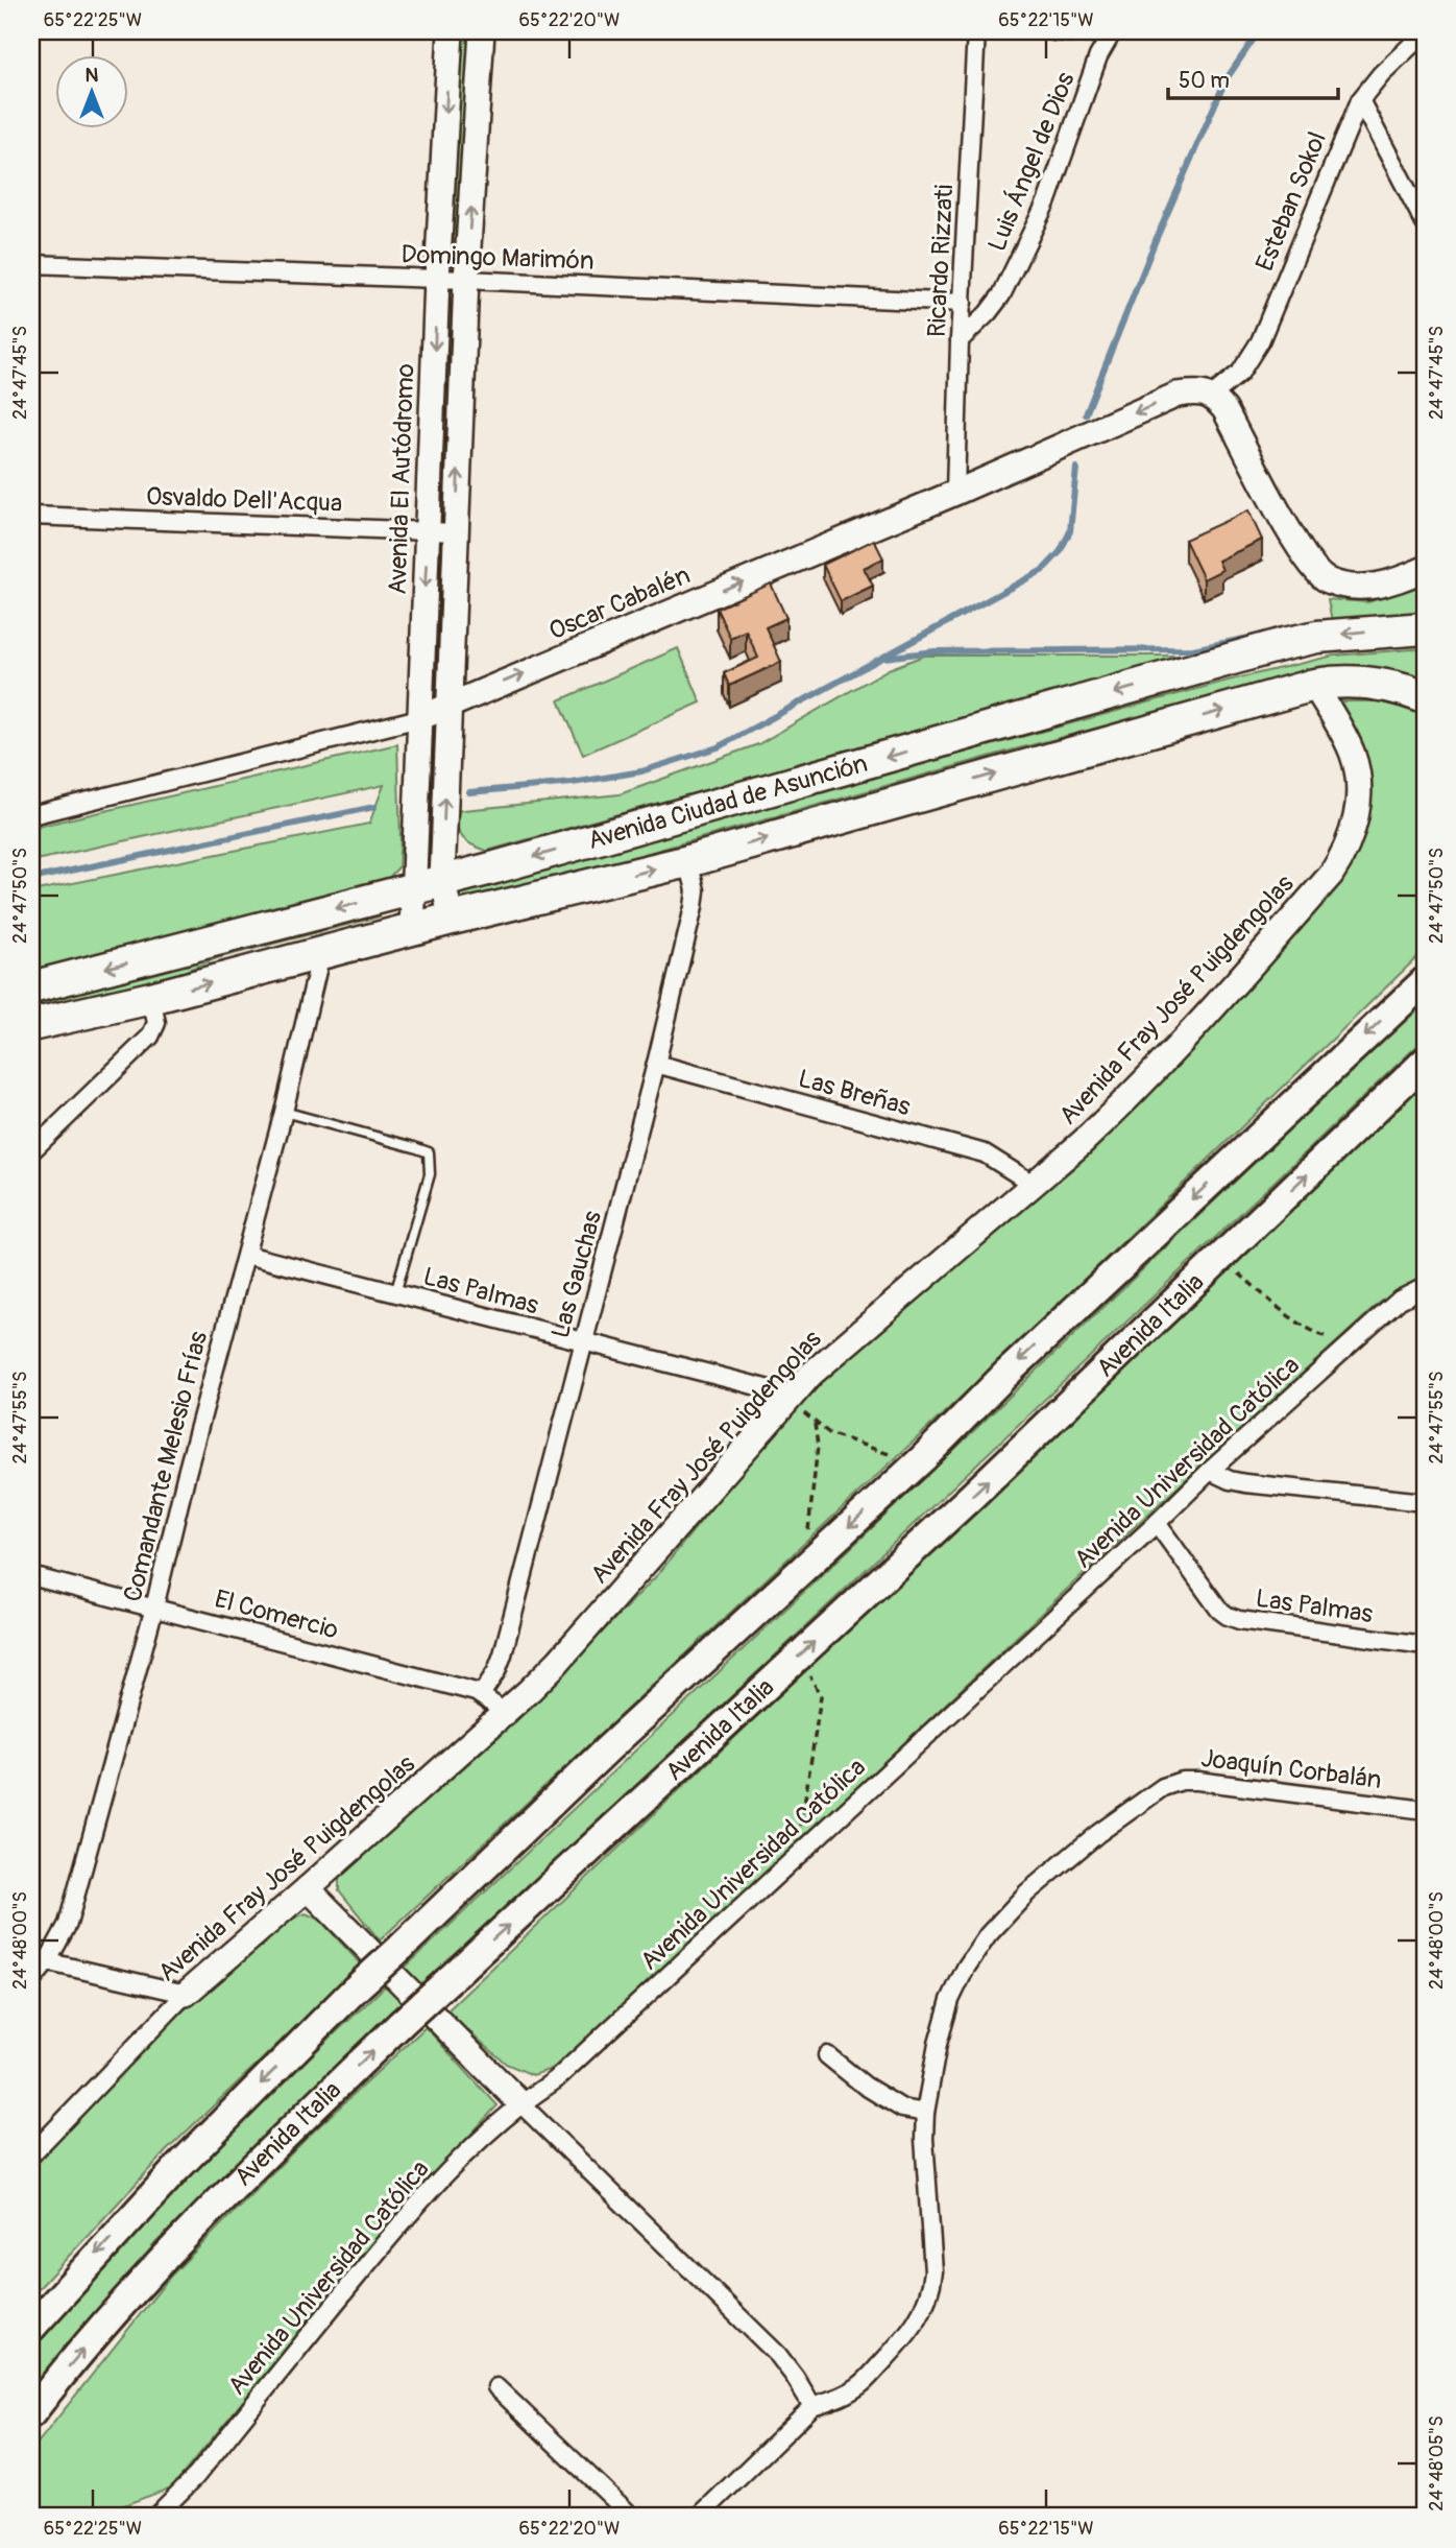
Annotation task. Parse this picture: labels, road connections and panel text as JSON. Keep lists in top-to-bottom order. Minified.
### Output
{"streets":{"highway":["Avenida Ciudad de Asunción"],"main road":["Avenida Italia"],"street":["Luis Ángel de Dios","Esteban Sokol","Domingo Marimón","Ricardo Rizzati","Avenida El Autódromo","Osvaldo Dell'Acqua","Oscar Cabalén","Avenida Fray José Puigdengolas","Las Breñas","Las Gauchas","Las Palmas","Avenida Universidad Católica","Comandante Melesio Frías","El Comercio","Joaquín Corbalán"]},"crossings":[["Luis Ángel de Dios","Ricardo Rizzati"],["Esteban Sokol","Oscar Cabalén"],["Domingo Marimón","Ricardo Rizzati"],["Domingo Marimón","Avenida El Autódromo"],["Ricardo Rizzati","Oscar Cabalén"],["Avenida El Autódromo","Osvaldo Dell'Acqua"],["Avenida El Autódromo","Oscar Cabalén"],["Avenida El Autódromo","Avenida Ciudad de Asunción"],["Avenida Ciudad de Asunción","Avenida Fray José Puigdengolas"],["Avenida Ciudad de Asunción","Las Gauchas"],["Avenida Ciudad de Asunción","Comandante Melesio Frías"],["Avenida Fray José Puigdengolas","Las Breñas"],["Avenida Fray José Puigdengolas","Las Palmas"],["Avenida Fray José Puigdengolas","El Comercio"],["Las Breñas","Las Gauchas"],["Las Gauchas","Las Palmas"],["Las Gauchas","El Comercio"],["Las Palmas","Avenida Universidad Católica"],["Las Palmas","Comandante Melesio Frías"],["Comandante Melesio Frías","El Comercio"]],"scale_bar":"50 m","north":"top","coordinates":["65°22'25\"W","65°22'20\"W","65°22'15\"W","24°47'45\"S","24°47'50\"S","24°47'55\"S","24°48'00\"S","24°48'05\"S"]}
